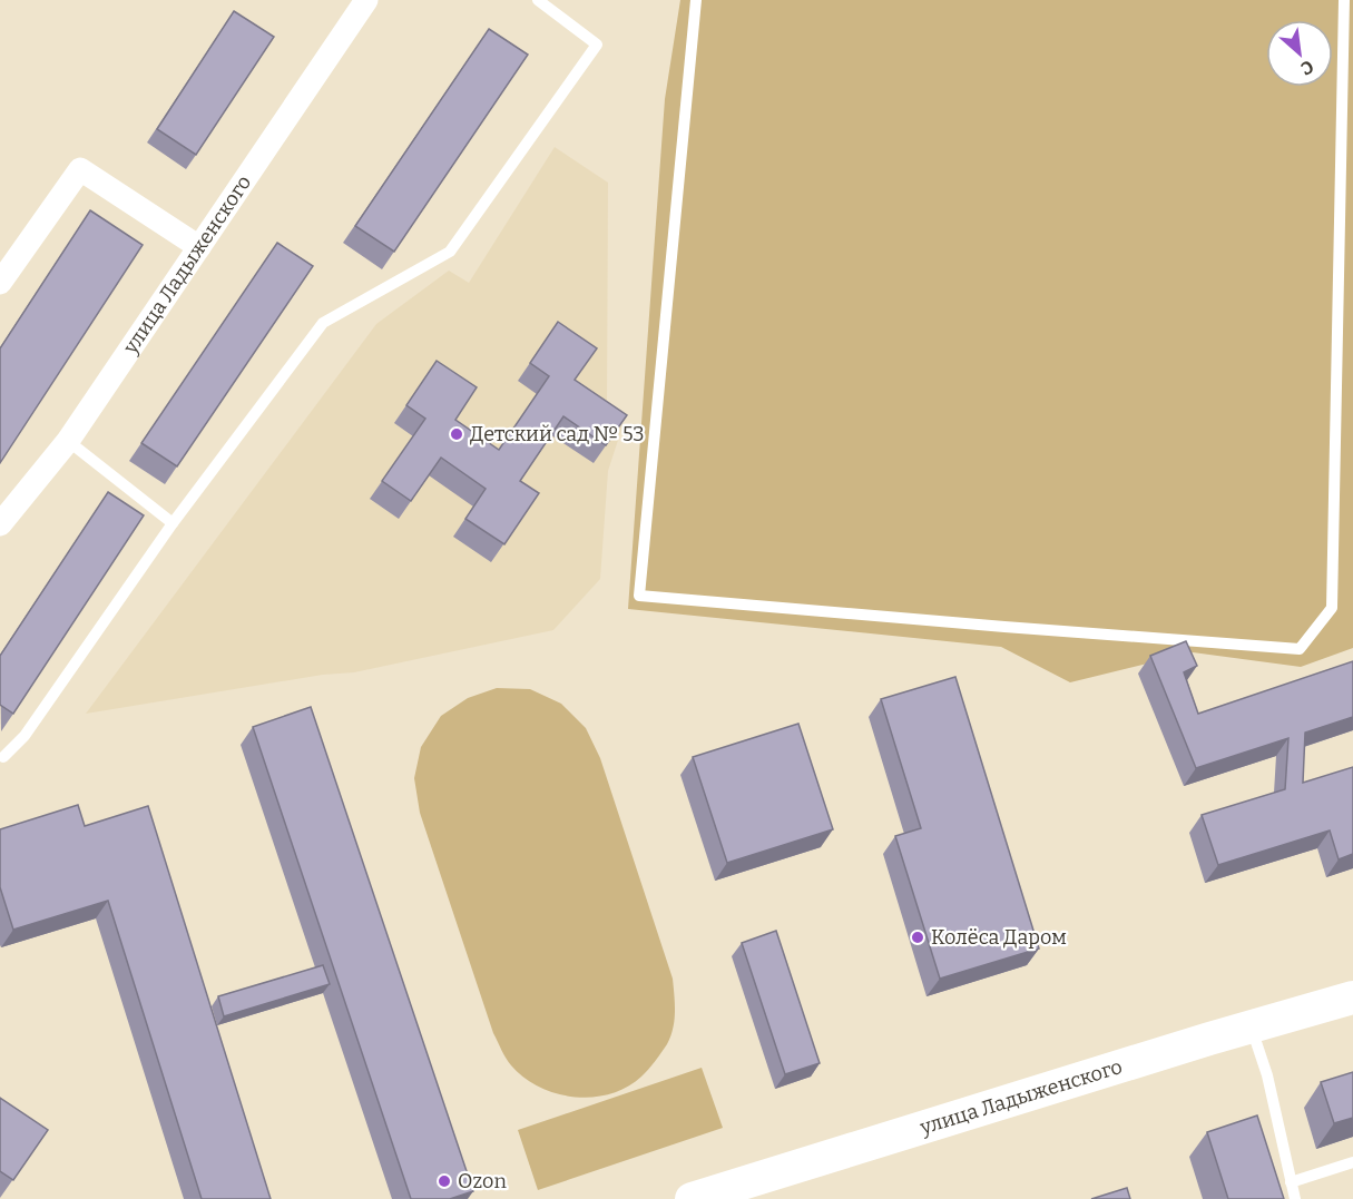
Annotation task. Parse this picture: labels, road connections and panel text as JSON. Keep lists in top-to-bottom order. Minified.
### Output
{"streets":{"street":["улица Ладыженского"]},"places":["Детский сад № 53","Колёса Даром","Ozon"],"north":"bottom right"}
